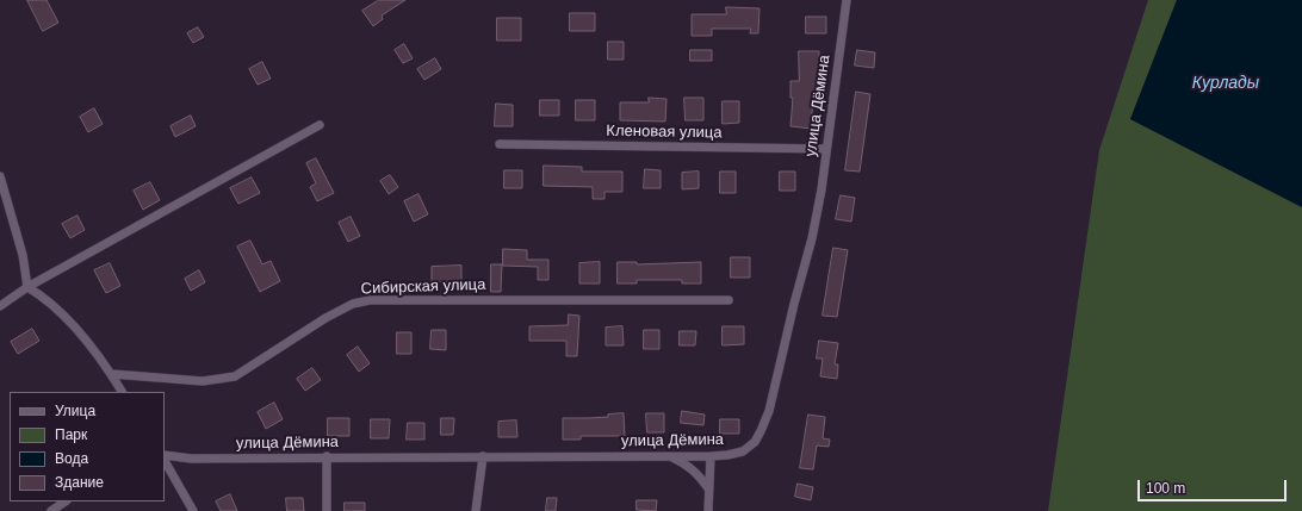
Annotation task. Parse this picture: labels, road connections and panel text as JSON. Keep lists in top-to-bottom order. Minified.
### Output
{"streets":{"street":["улица Дёмина","Кленовая улица","Сибирская улица"]},"crossings":[["улица Дёмина","Кленовая улица"]],"water":["Курлады"],"legend":["Улица","Парк","Вода","Здание"],"scale_bar":"100 m"}
